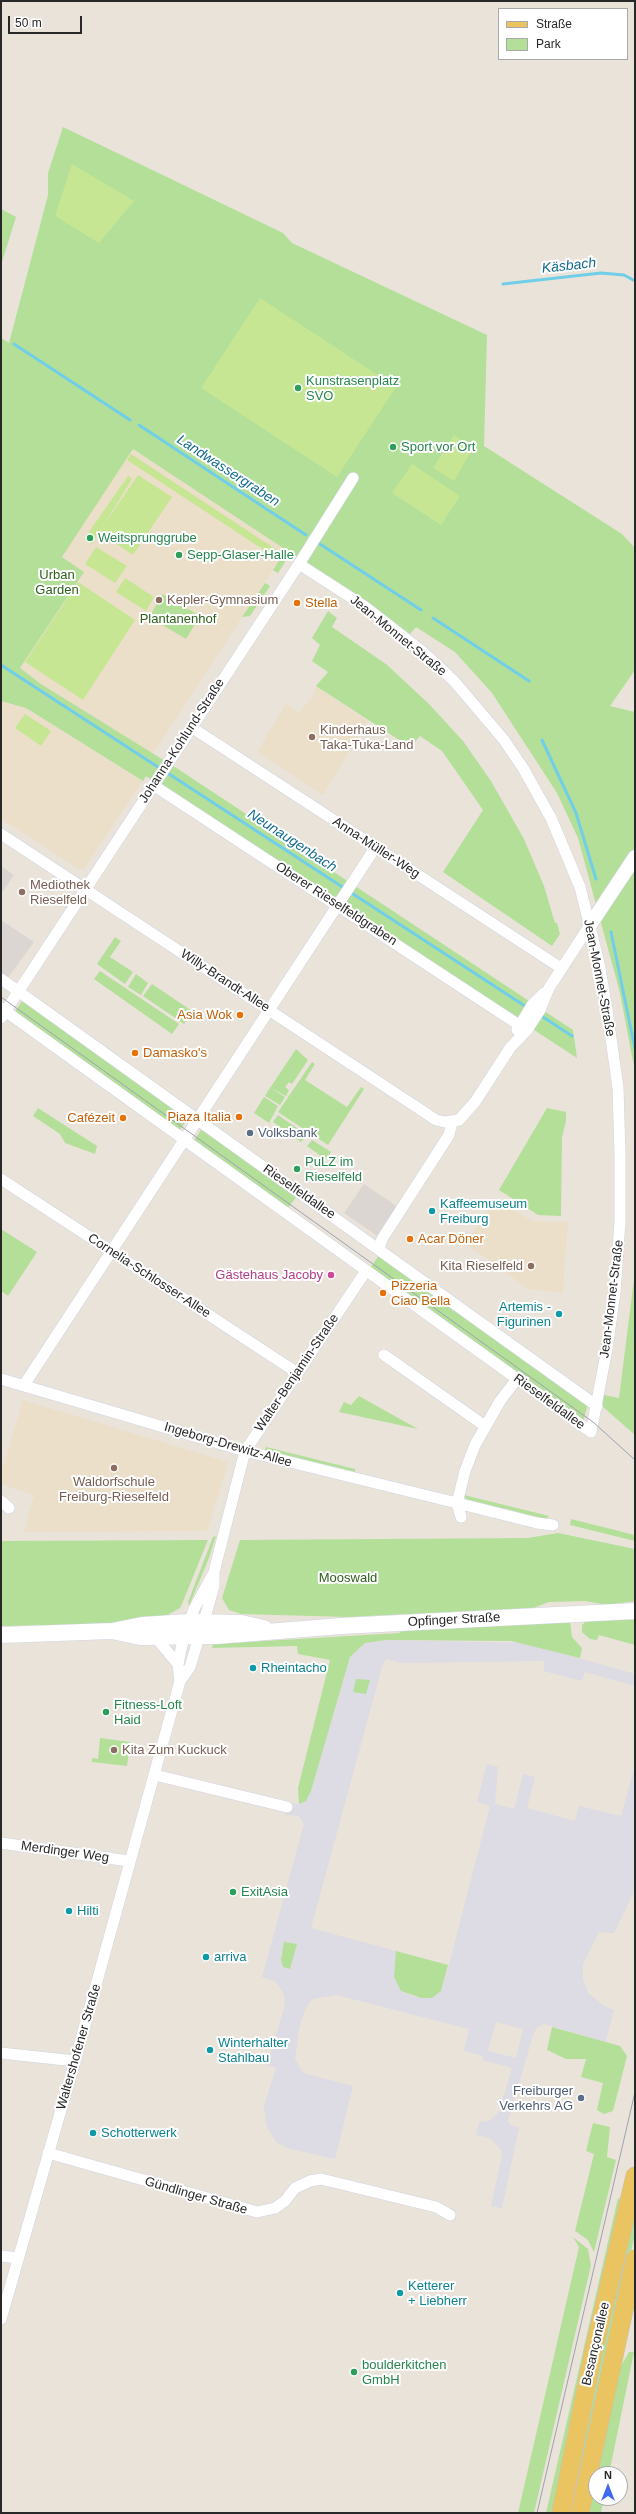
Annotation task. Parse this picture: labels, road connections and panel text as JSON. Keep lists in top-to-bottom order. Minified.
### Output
{"streets":{"main road":["Opfinger Straße","Besançonallee"],"street":["Jean-Monnet-Straße","Johanna-Kohlund-Straße","Anna-Müller-Weg","Oberer Rieselfeldgraben","Willy-Brandt-Allee","Rieselfeldallee","Cornelia-Schlosser-Allee","Walter-Benjamin-Straße","Ingeborg-Drewitz-Allee","Merdinger Weg","Waltershofener Straße","Gündlinger Straße"]},"crossings":[["Jean-Monnet-Straße","Johanna-Kohlund-Straße"],["Jean-Monnet-Straße","Rieselfeldallee"],["Johanna-Kohlund-Straße","Anna-Müller-Weg"],["Johanna-Kohlund-Straße","Oberer Rieselfeldgraben"],["Johanna-Kohlund-Straße","Willy-Brandt-Allee"],["Johanna-Kohlund-Straße","Rieselfeldallee"],["Rieselfeldallee","Walter-Benjamin-Straße"],["Cornelia-Schlosser-Allee","Walter-Benjamin-Straße"],["Walter-Benjamin-Straße","Ingeborg-Drewitz-Allee"],["Walter-Benjamin-Straße","Opfinger Straße"],["Walter-Benjamin-Straße","Waltershofener Straße"],["Opfinger Straße","Waltershofener Straße"],["Merdinger Weg","Waltershofener Straße"],["Waltershofener Straße","Gündlinger Straße"]],"water":["Käsbach","Landwassergraben","Neunaugenbach"],"parks":["Urban Garden","Plantanenhof","Mooswald"],"places":["Kunstrasenplatz SVO","Sport vor Ort","Weitsprunggrube","Sepp-Glaser-Halle","Kepler-Gymnasium","Stella","Kinderhaus Taka-Tuka-Land","Mediothek Rieselfeld","Asia Wok","Damasko's","Piaza Italia","Cafézeit","Volksbank","PuLZ im Rieselfeld","Kaffeemuseum Freiburg","Acar Döner","Kita Rieselfeld","Gästehaus Jacoby","Pizzeria Ciao Bella","Artemis - Figurinen","Waldorfschule Freiburg-Rieselfeld","Rheintacho","Fitness-Loft Haid","Kita Zum Kuckuck","ExitAsia","Hilti","arriva","Winterhalter Stahlbau","Freiburger Verkehrs AG","Schotterwerk","Ketterer + Liebherr","boulderkitchen GmbH"],"legend":["Straße","Park"],"scale_bar":"50 m","north":"top"}
